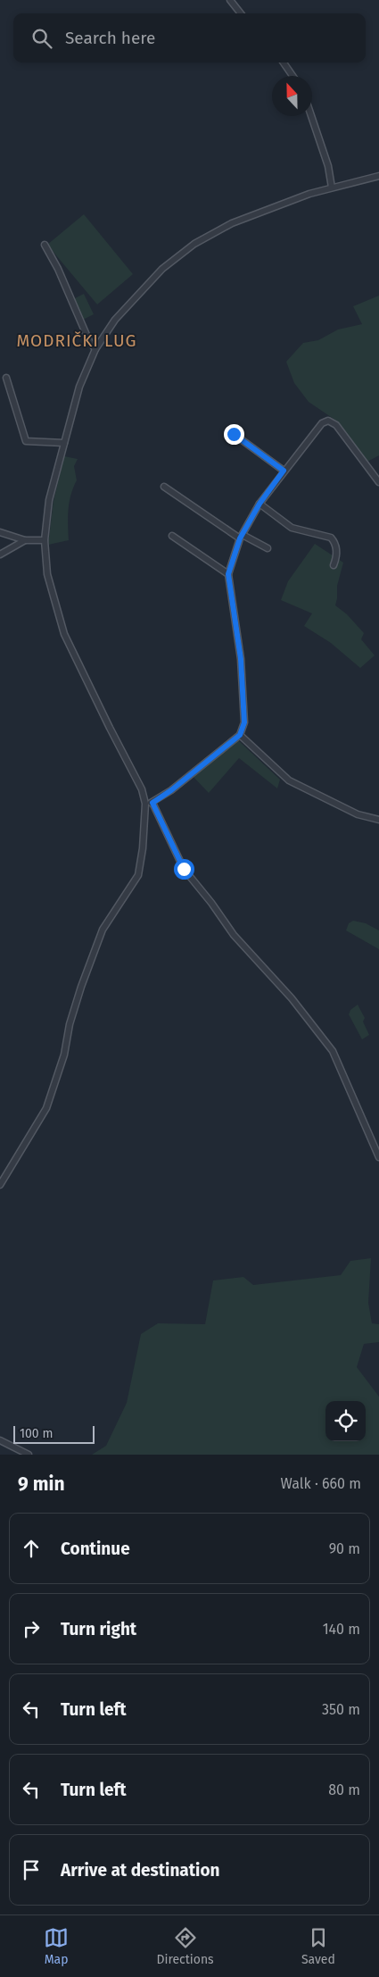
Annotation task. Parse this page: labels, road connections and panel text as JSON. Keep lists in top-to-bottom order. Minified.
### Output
{"districts":["MODRIČKI LUG"],"scale_bar":"100 m","north":"top","page":{"search":"Search here","scale":"100 m","heading":["9 min","Walk · 660 m"],"list":[["Continue","90 m"],["Turn right","140 m"],["Turn left","350 m"],["Turn left","80 m"],"Arrive at destination"],"nav":["Map","Directions","Saved"]}}
